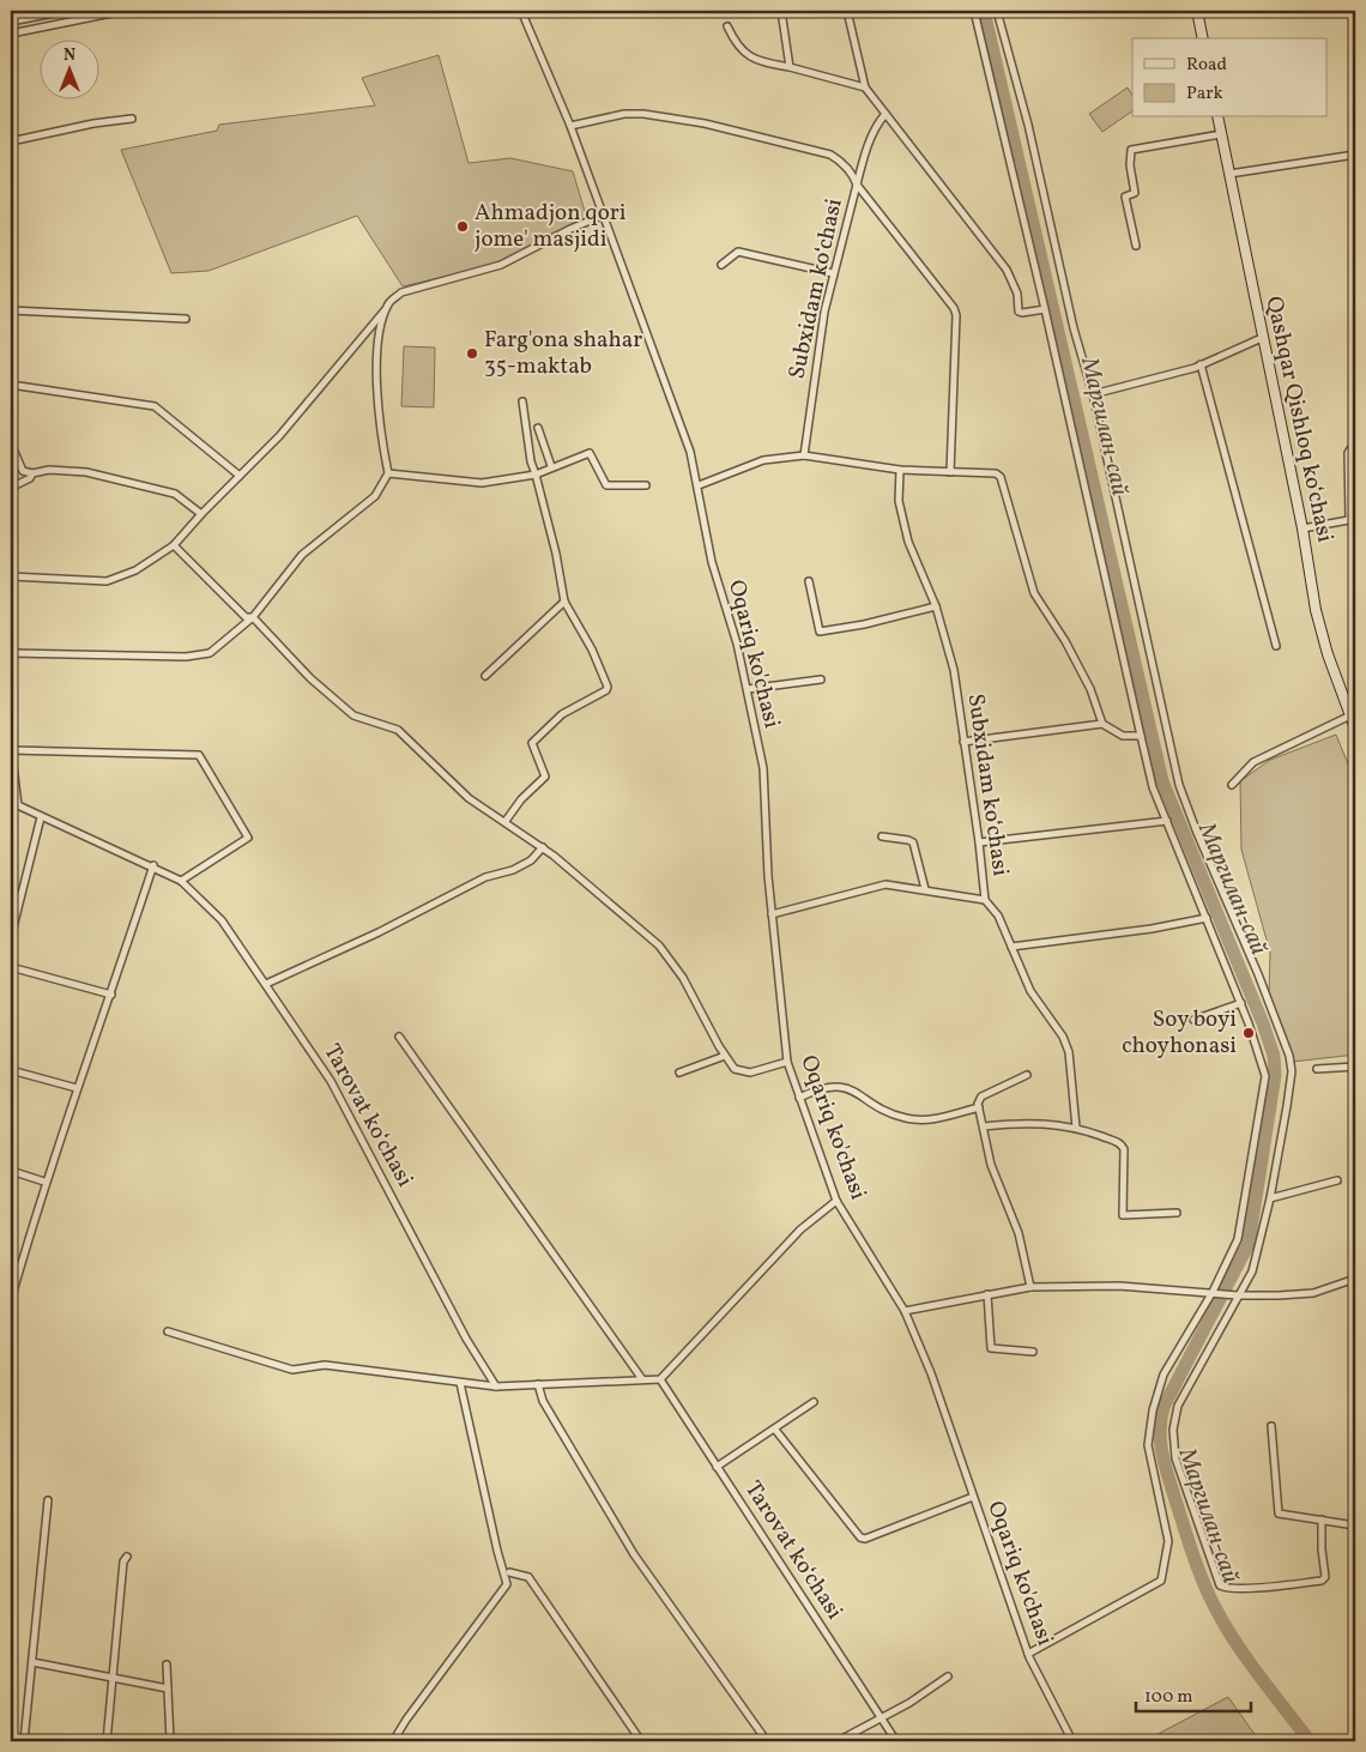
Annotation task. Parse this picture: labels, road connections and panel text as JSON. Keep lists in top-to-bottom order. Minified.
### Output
{"streets":{"main road":["Qashqar Qishloq koʻchasi"],"street":["Subxidam koʻchasi","Oqariq ko'chasi","Tarovat koʻchasi"]},"crossings":[["Subxidam koʻchasi","Oqariq ko'chasi"]],"water":["Маргилан-сай"],"places":["Ahmadjon qori jome' masjidi","Farg'ona shahar 35-maktab","Soy boyi choyhonasi"],"legend":["Road","Park"],"scale_bar":"100 m","north":"top"}
